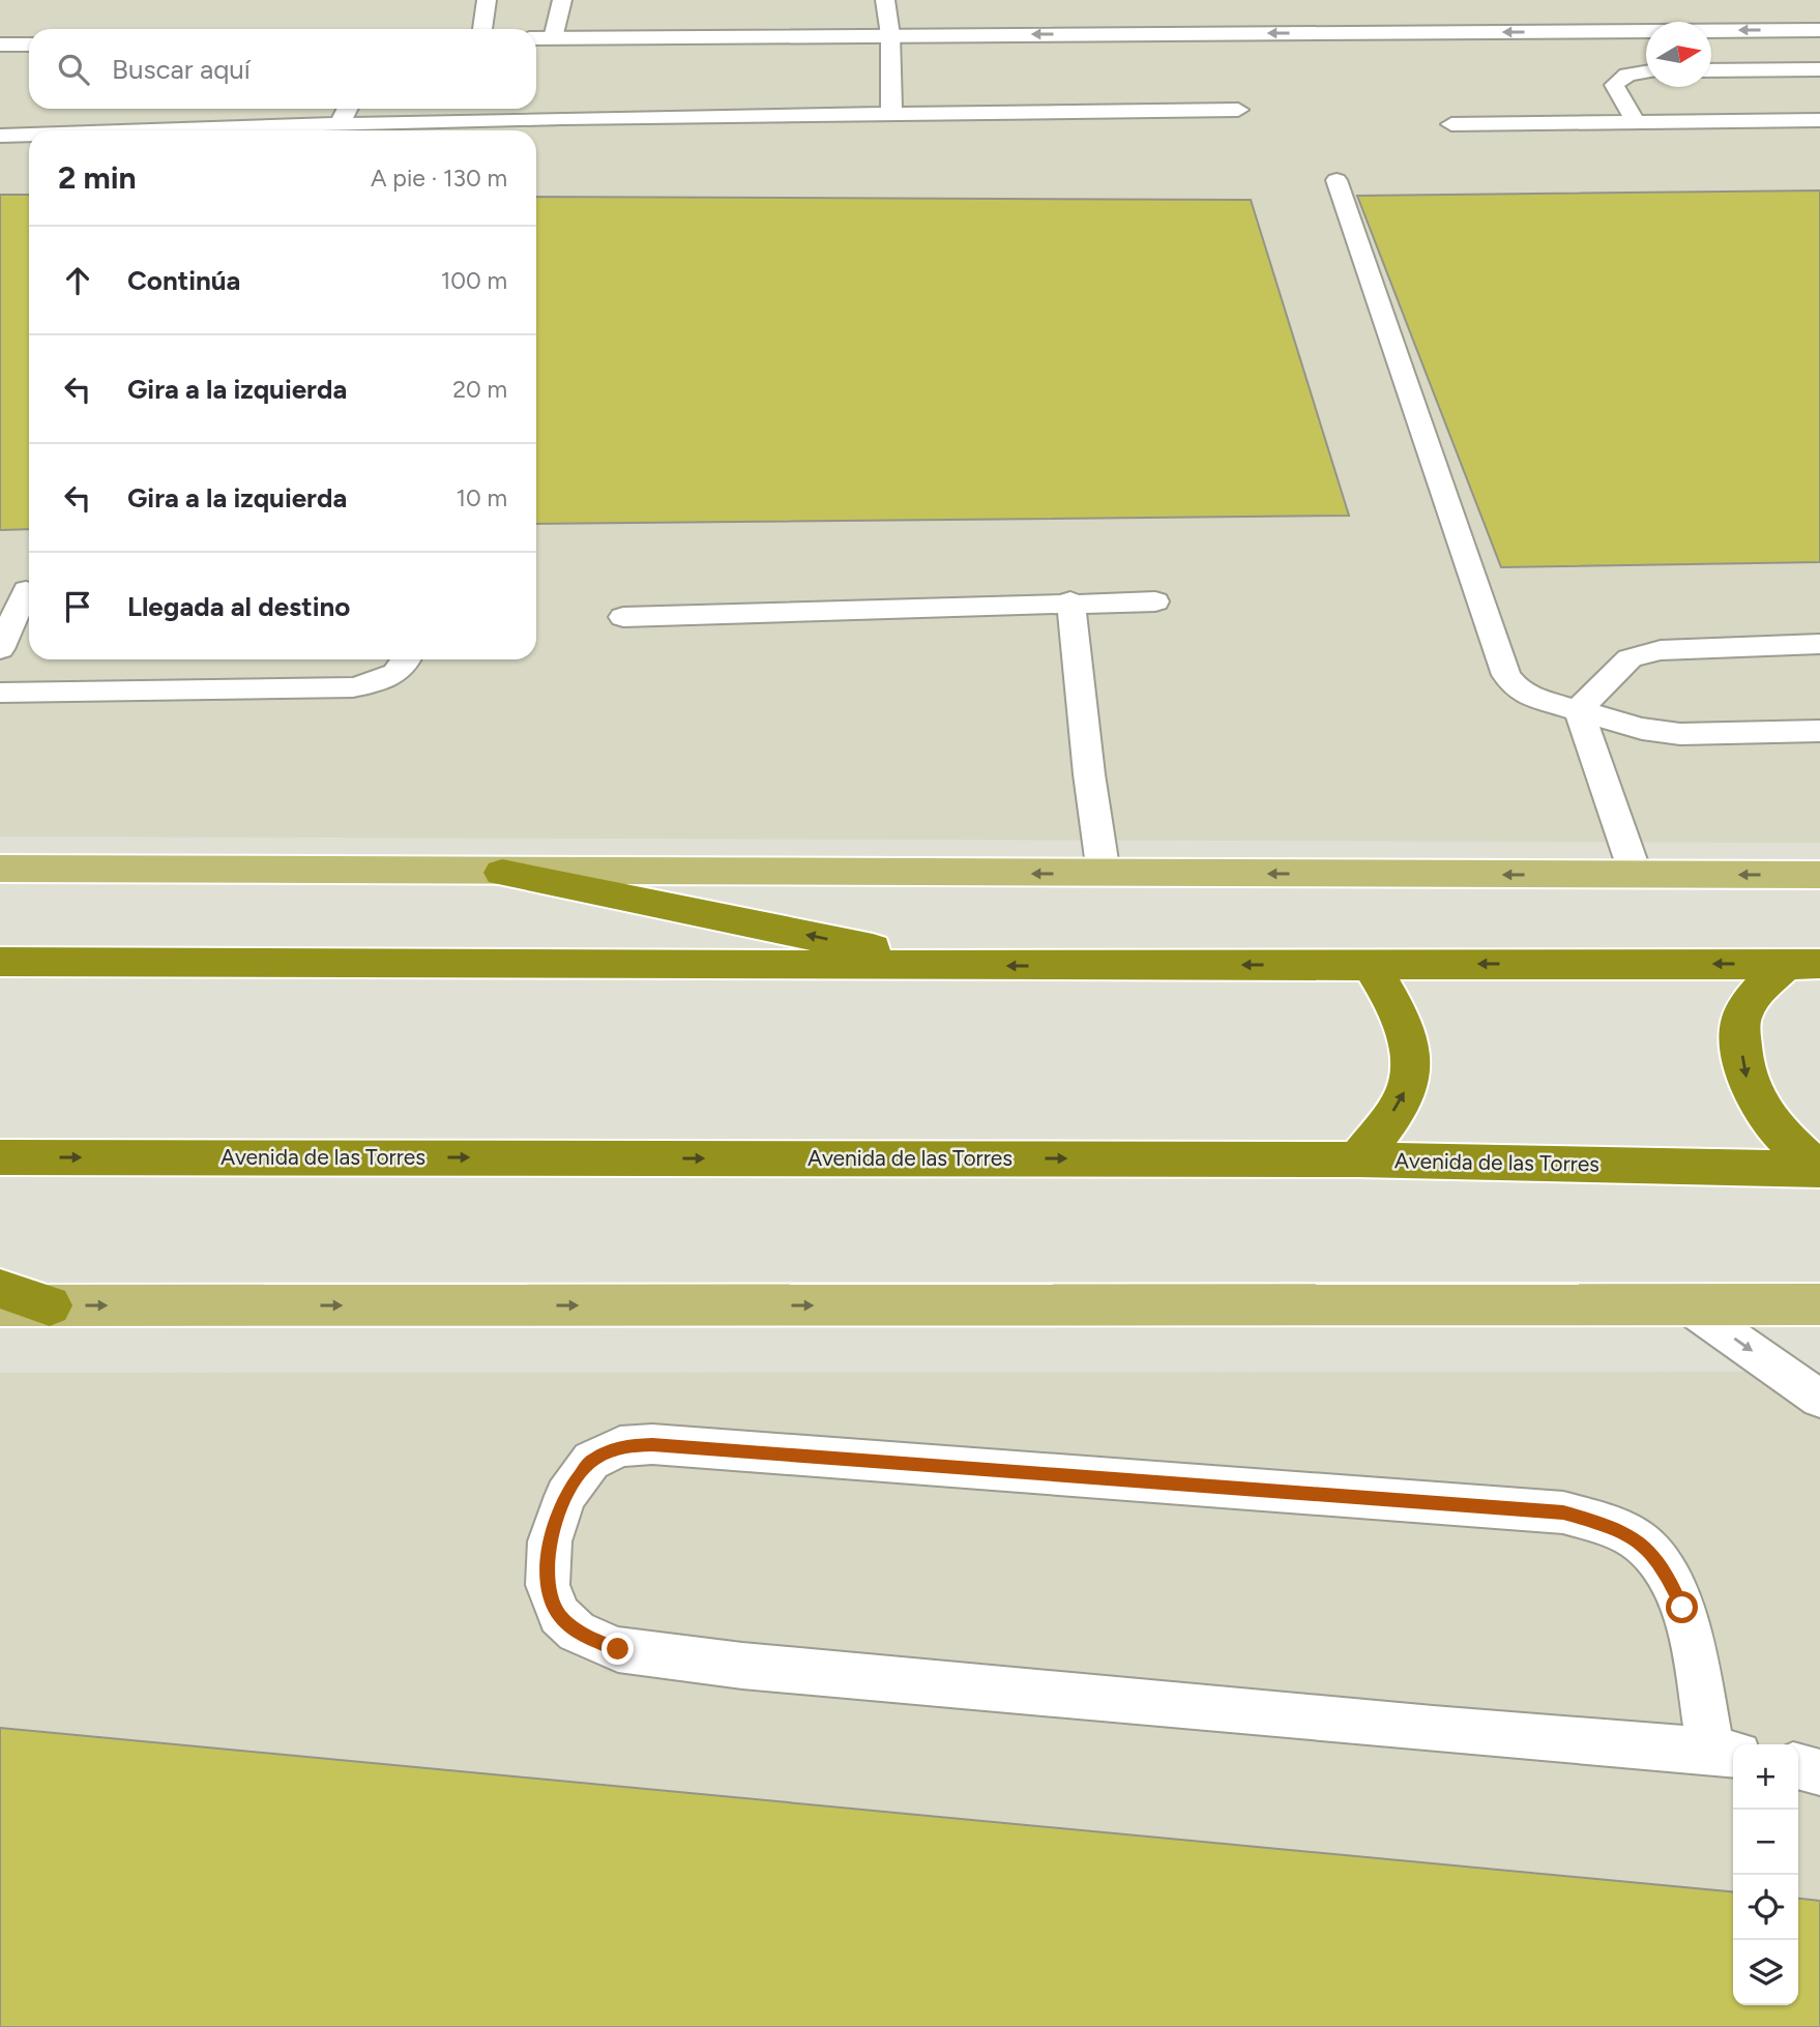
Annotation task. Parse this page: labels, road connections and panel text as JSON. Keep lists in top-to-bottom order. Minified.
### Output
{"streets":{"highway":["Avenida de las Torres"]},"north":"right","page":{"search":"Buscar aquí","heading":["2 min","A pie · 130 m"],"list":[["Continúa","100 m"],["Gira a la izquierda","20 m"],["Gira a la izquierda","10 m"],"Llegada al destino"],"map_buttons":["+","−"]}}
